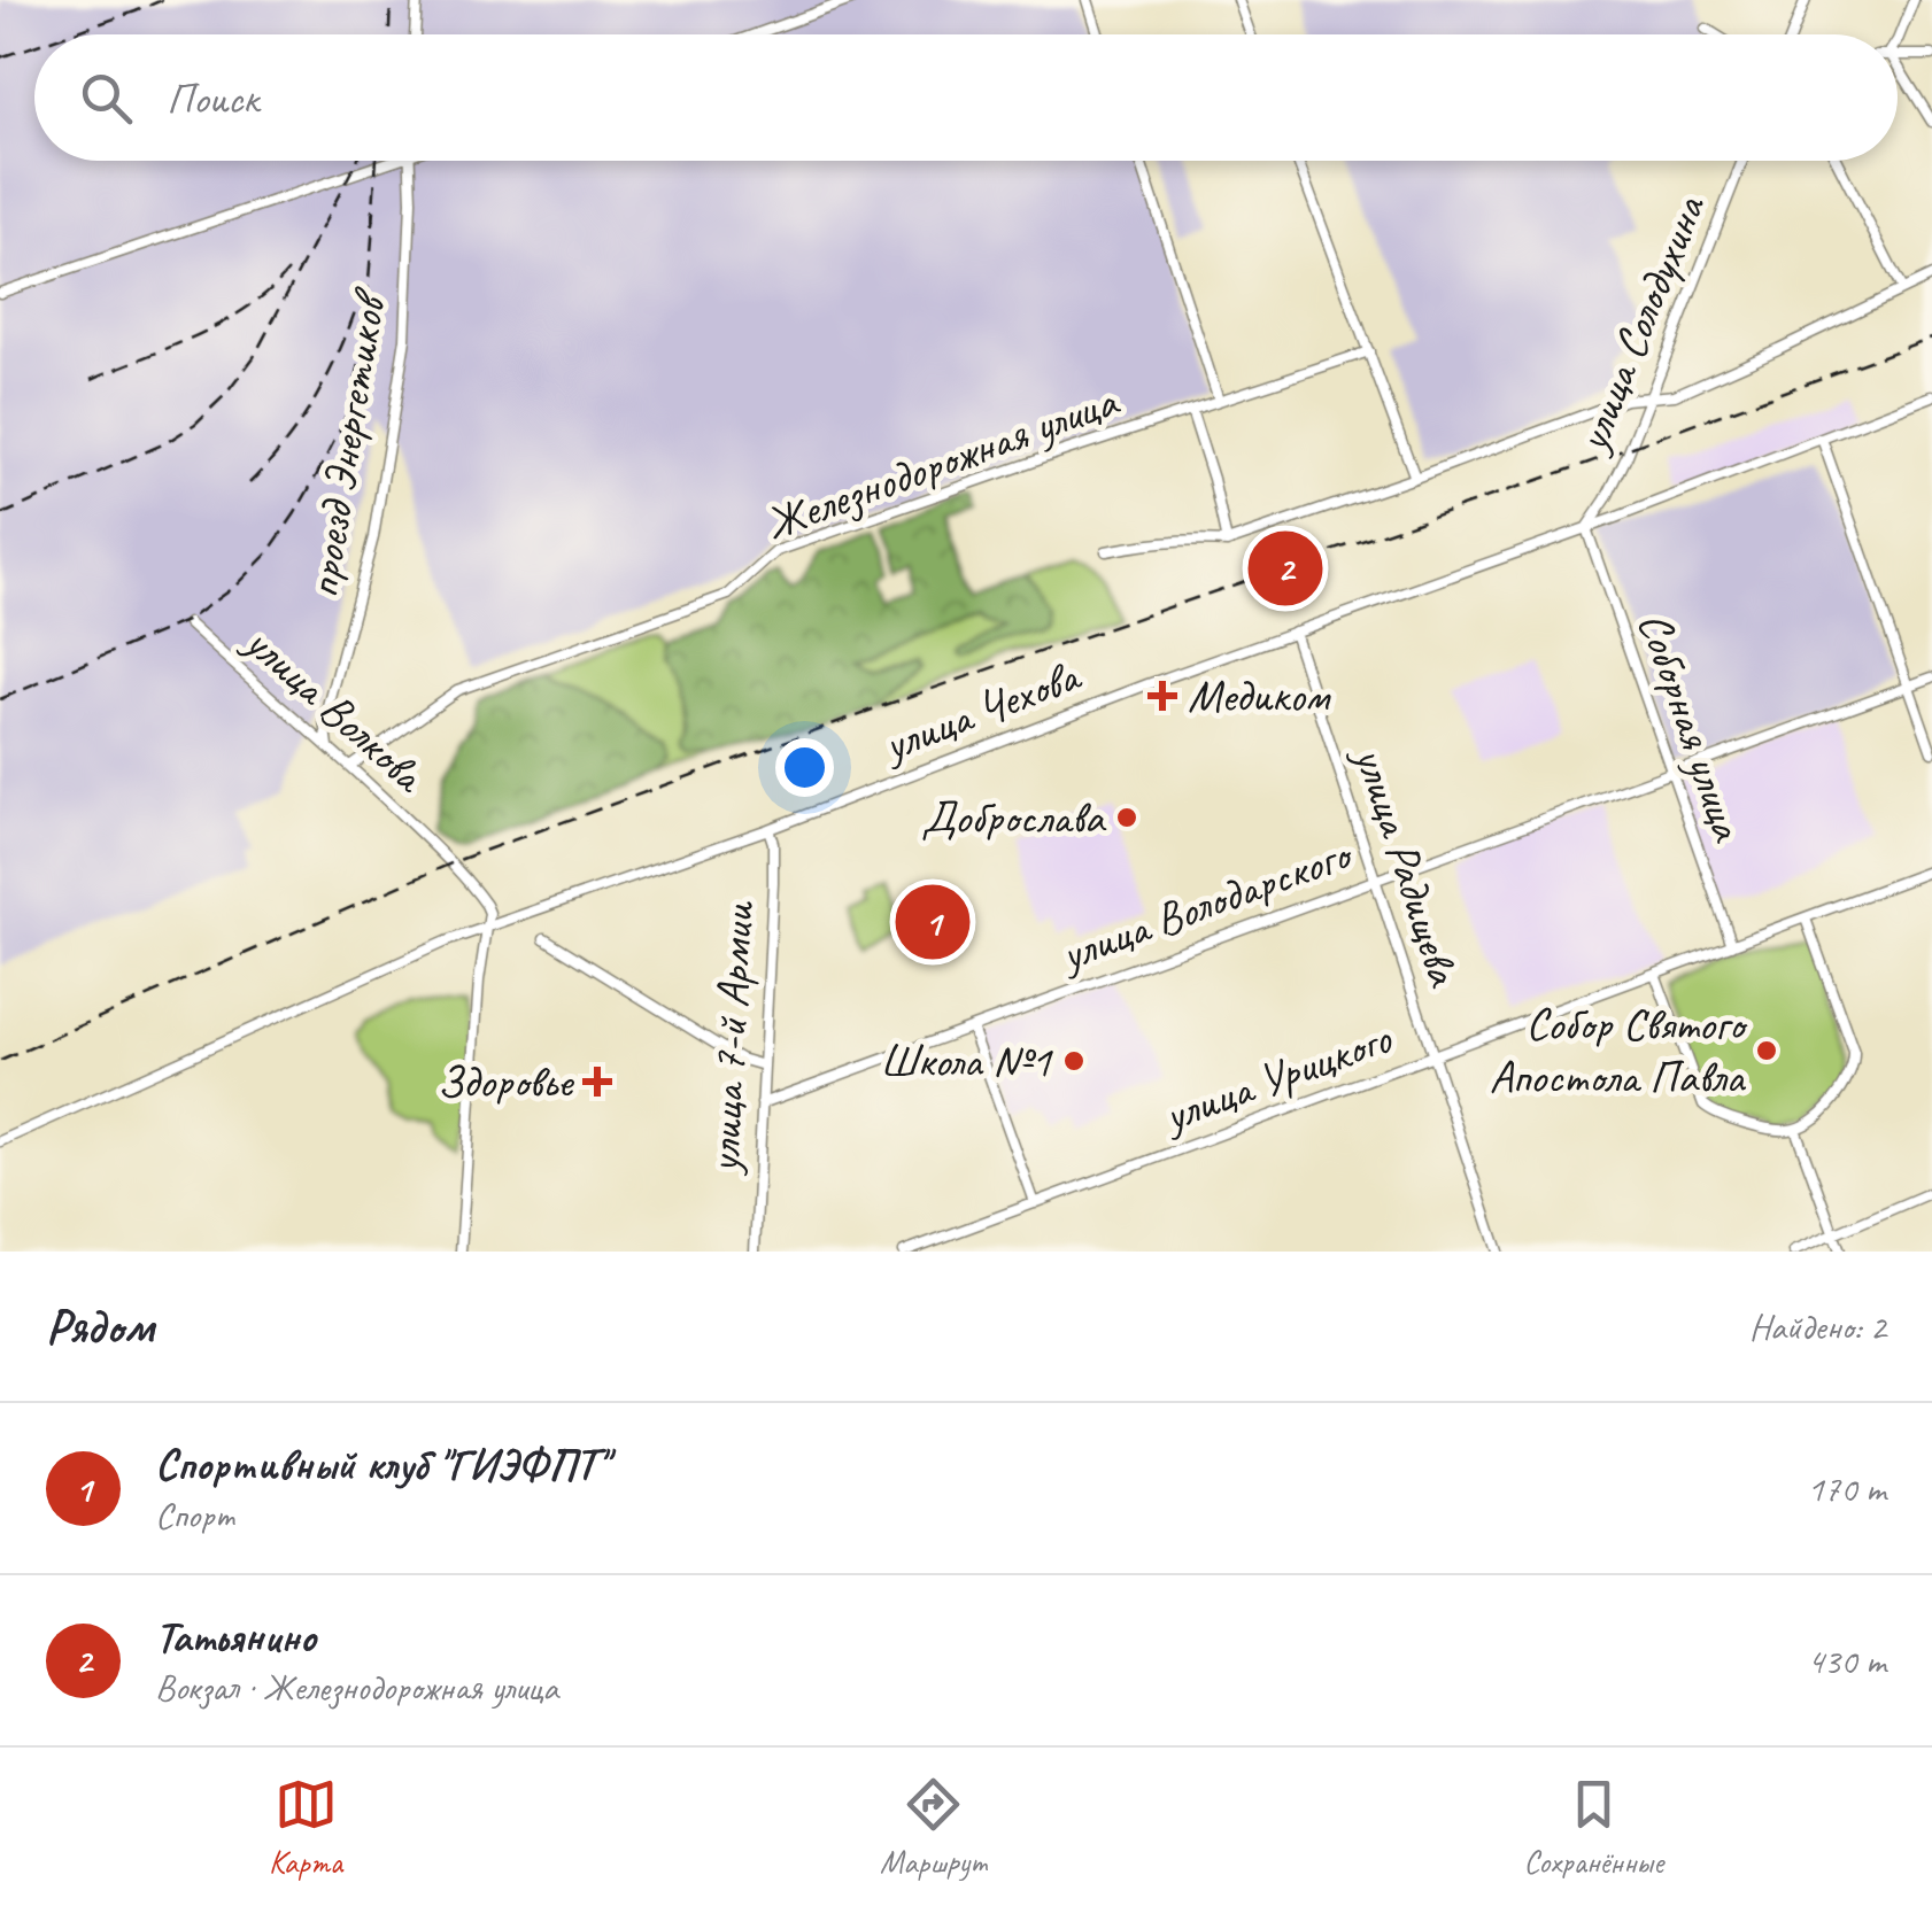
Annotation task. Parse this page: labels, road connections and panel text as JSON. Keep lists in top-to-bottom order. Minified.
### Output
{"streets":{"street":["улица Солодухина","проезд Энергетиков","Железнодорожная улица","улица Волкова","улица Чехова","Соборная улица","улица Радищева","улица Володарского","улица 7-й Армии","улица Урицкого"]},"crossings":[["улица Солодухина","улица Чехова"],["улица Солодухина","Соборная улица"],["проезд Энергетиков","улица Волкова"],["Железнодорожная улица","улица Волкова"],["улица Волкова","улица Чехова"],["улица Чехова","Соборная улица"],["улица Чехова","улица Радищева"],["улица Чехова","улица 7-й Армии"],["Соборная улица","улица Володарского"],["Соборная улица","улица Урицкого"],["улица Радищева","улица Володарского"],["улица Радищева","улица Урицкого"],["улица Володарского","улица 7-й Армии"]],"places":{"health":["Медиком","Здоровье"],"other":["Доброслава","Собор Святого Апостола Павла","Школа №1"]},"page":{"search":"Поиск","pins":["2","1"],"heading":["Рядом","Найдено: 2"],"list":[{"mark":"1","name":"Спортивный клуб \"ГИЭФПТ\"","note":"Спорт","value":"170 m"},{"mark":"2","name":"Татьянино","note":"Вокзал · Железнодорожная улица","value":"430 m"}],"nav":["Карта","Маршрут","Сохранённые"]}}
